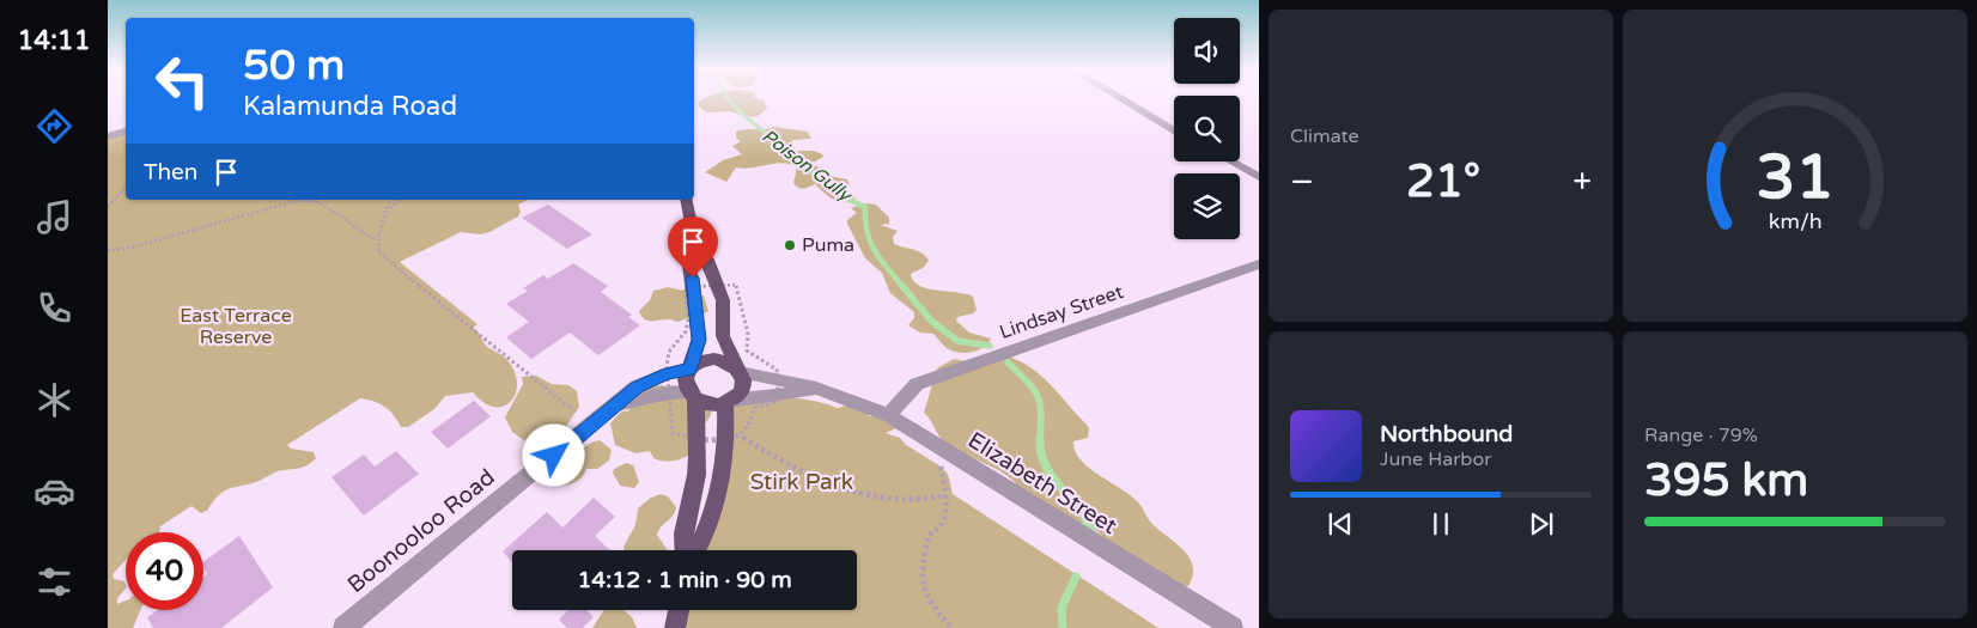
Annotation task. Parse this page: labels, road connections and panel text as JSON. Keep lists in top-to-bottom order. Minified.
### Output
{"streets":{"street":["Lindsay Street","Elizabeth Street","Boonooloo Road"]},"crossings":[["Lindsay Street","Elizabeth Street"],["Elizabeth Street","Boonooloo Road"]],"water":["Poison Gully"],"parks":["East Terrace Reserve","Stirk Park"],"places":["Puma"],"page":{"tabs":"14:11","tile":["Climate",["Range · 79%","395 km"]],"turn":["50 m","Kalamunda Road"],"then":"Then","heat":["−","21°","+"],"song":["Northbound","June Harbor"],"limit":"40","trip":"14:12 · 1 min · 90 m","gauge":["31","km/h"]}}
